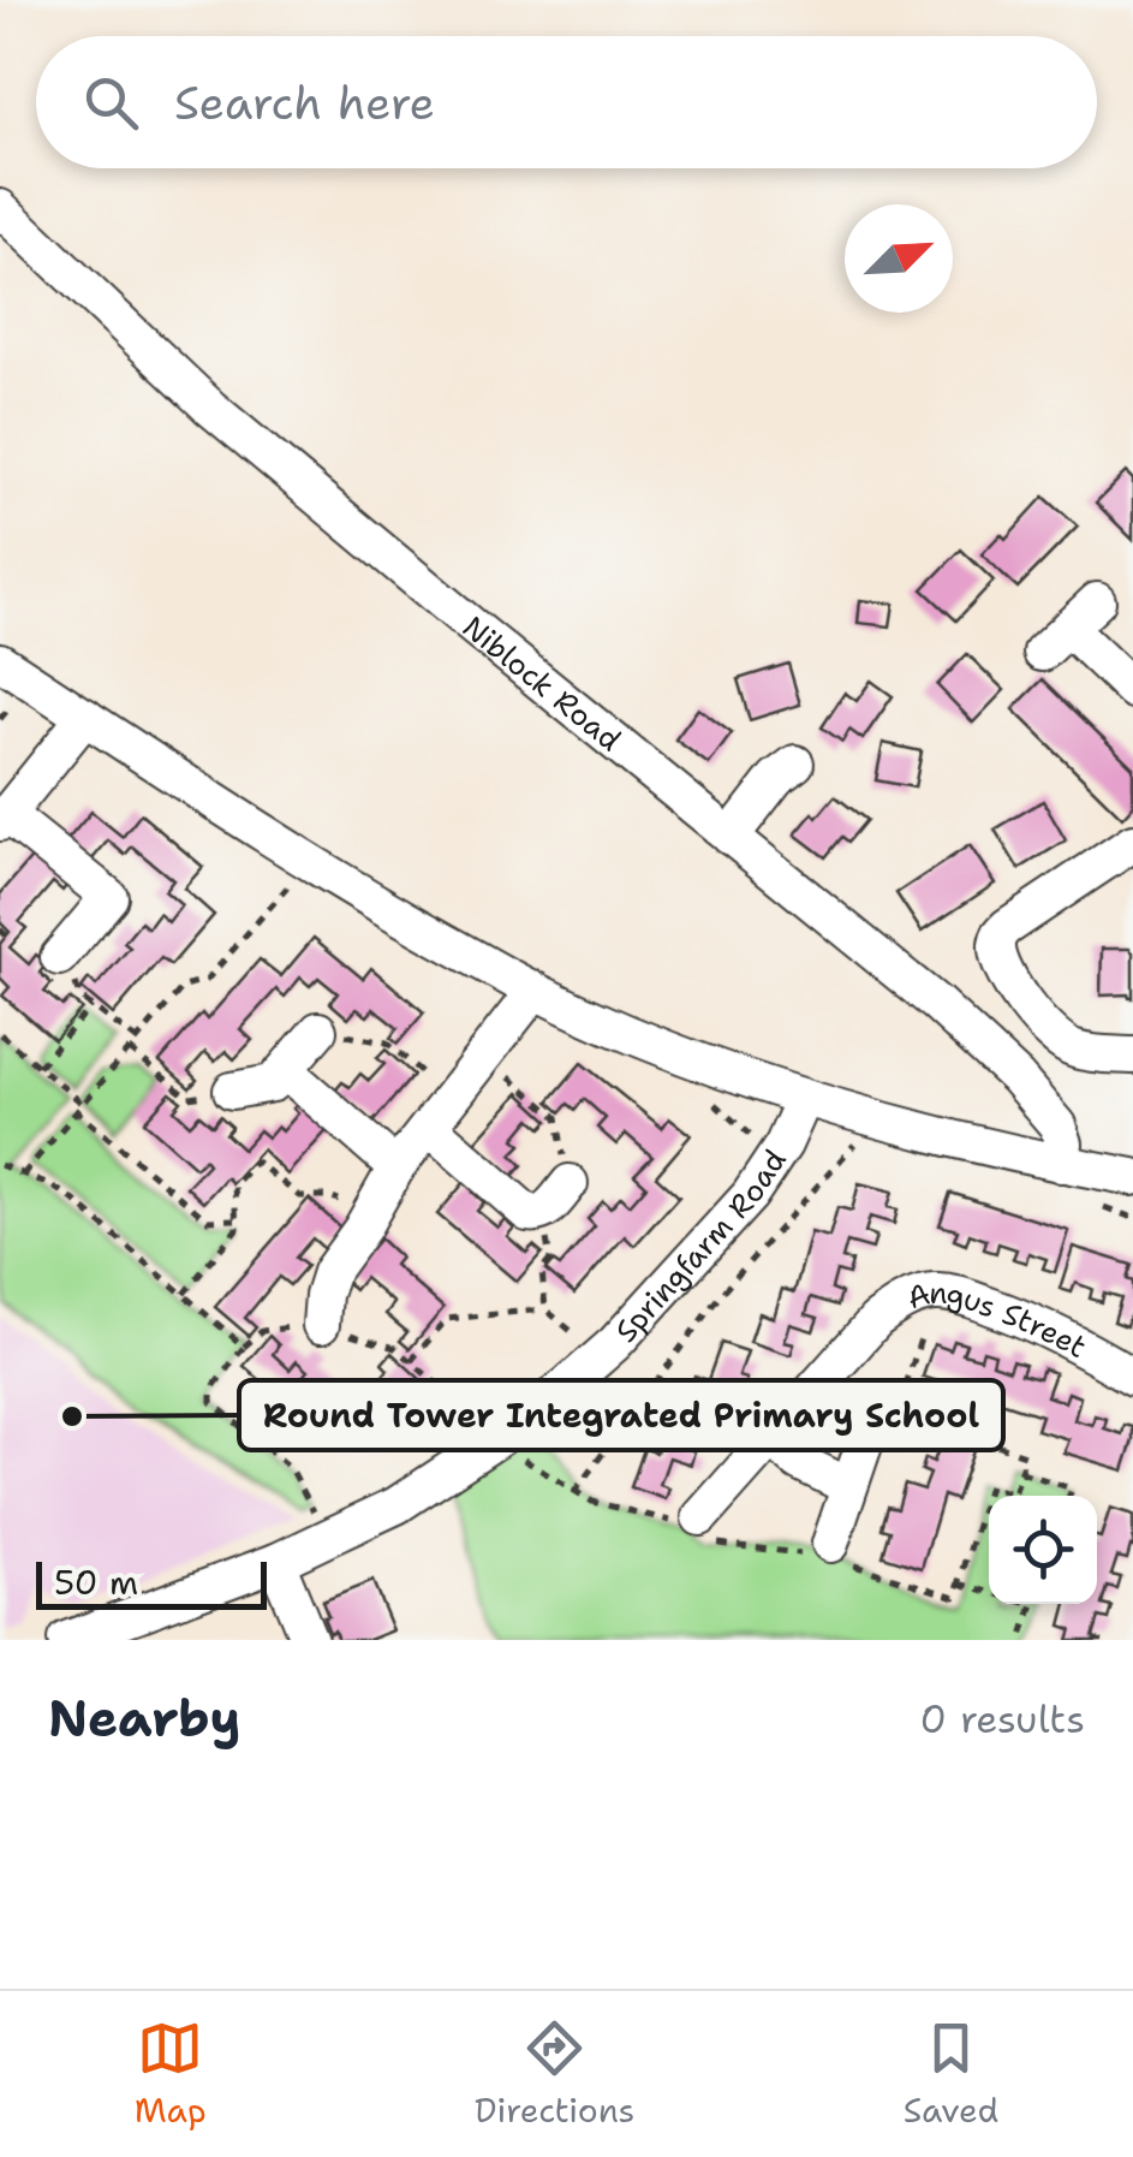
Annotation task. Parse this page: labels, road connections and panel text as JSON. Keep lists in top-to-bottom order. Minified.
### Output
{"streets":{"street":["Niblock Road","Springfarm Road","Angus Street"]},"places":["Round Tower Integrated Primary School"],"scale_bar":"50 m","north":"top right","page":{"search":"Search here","scale":"50 m","heading":["Nearby","0 results"],"nav":["Map","Directions","Saved"]}}
